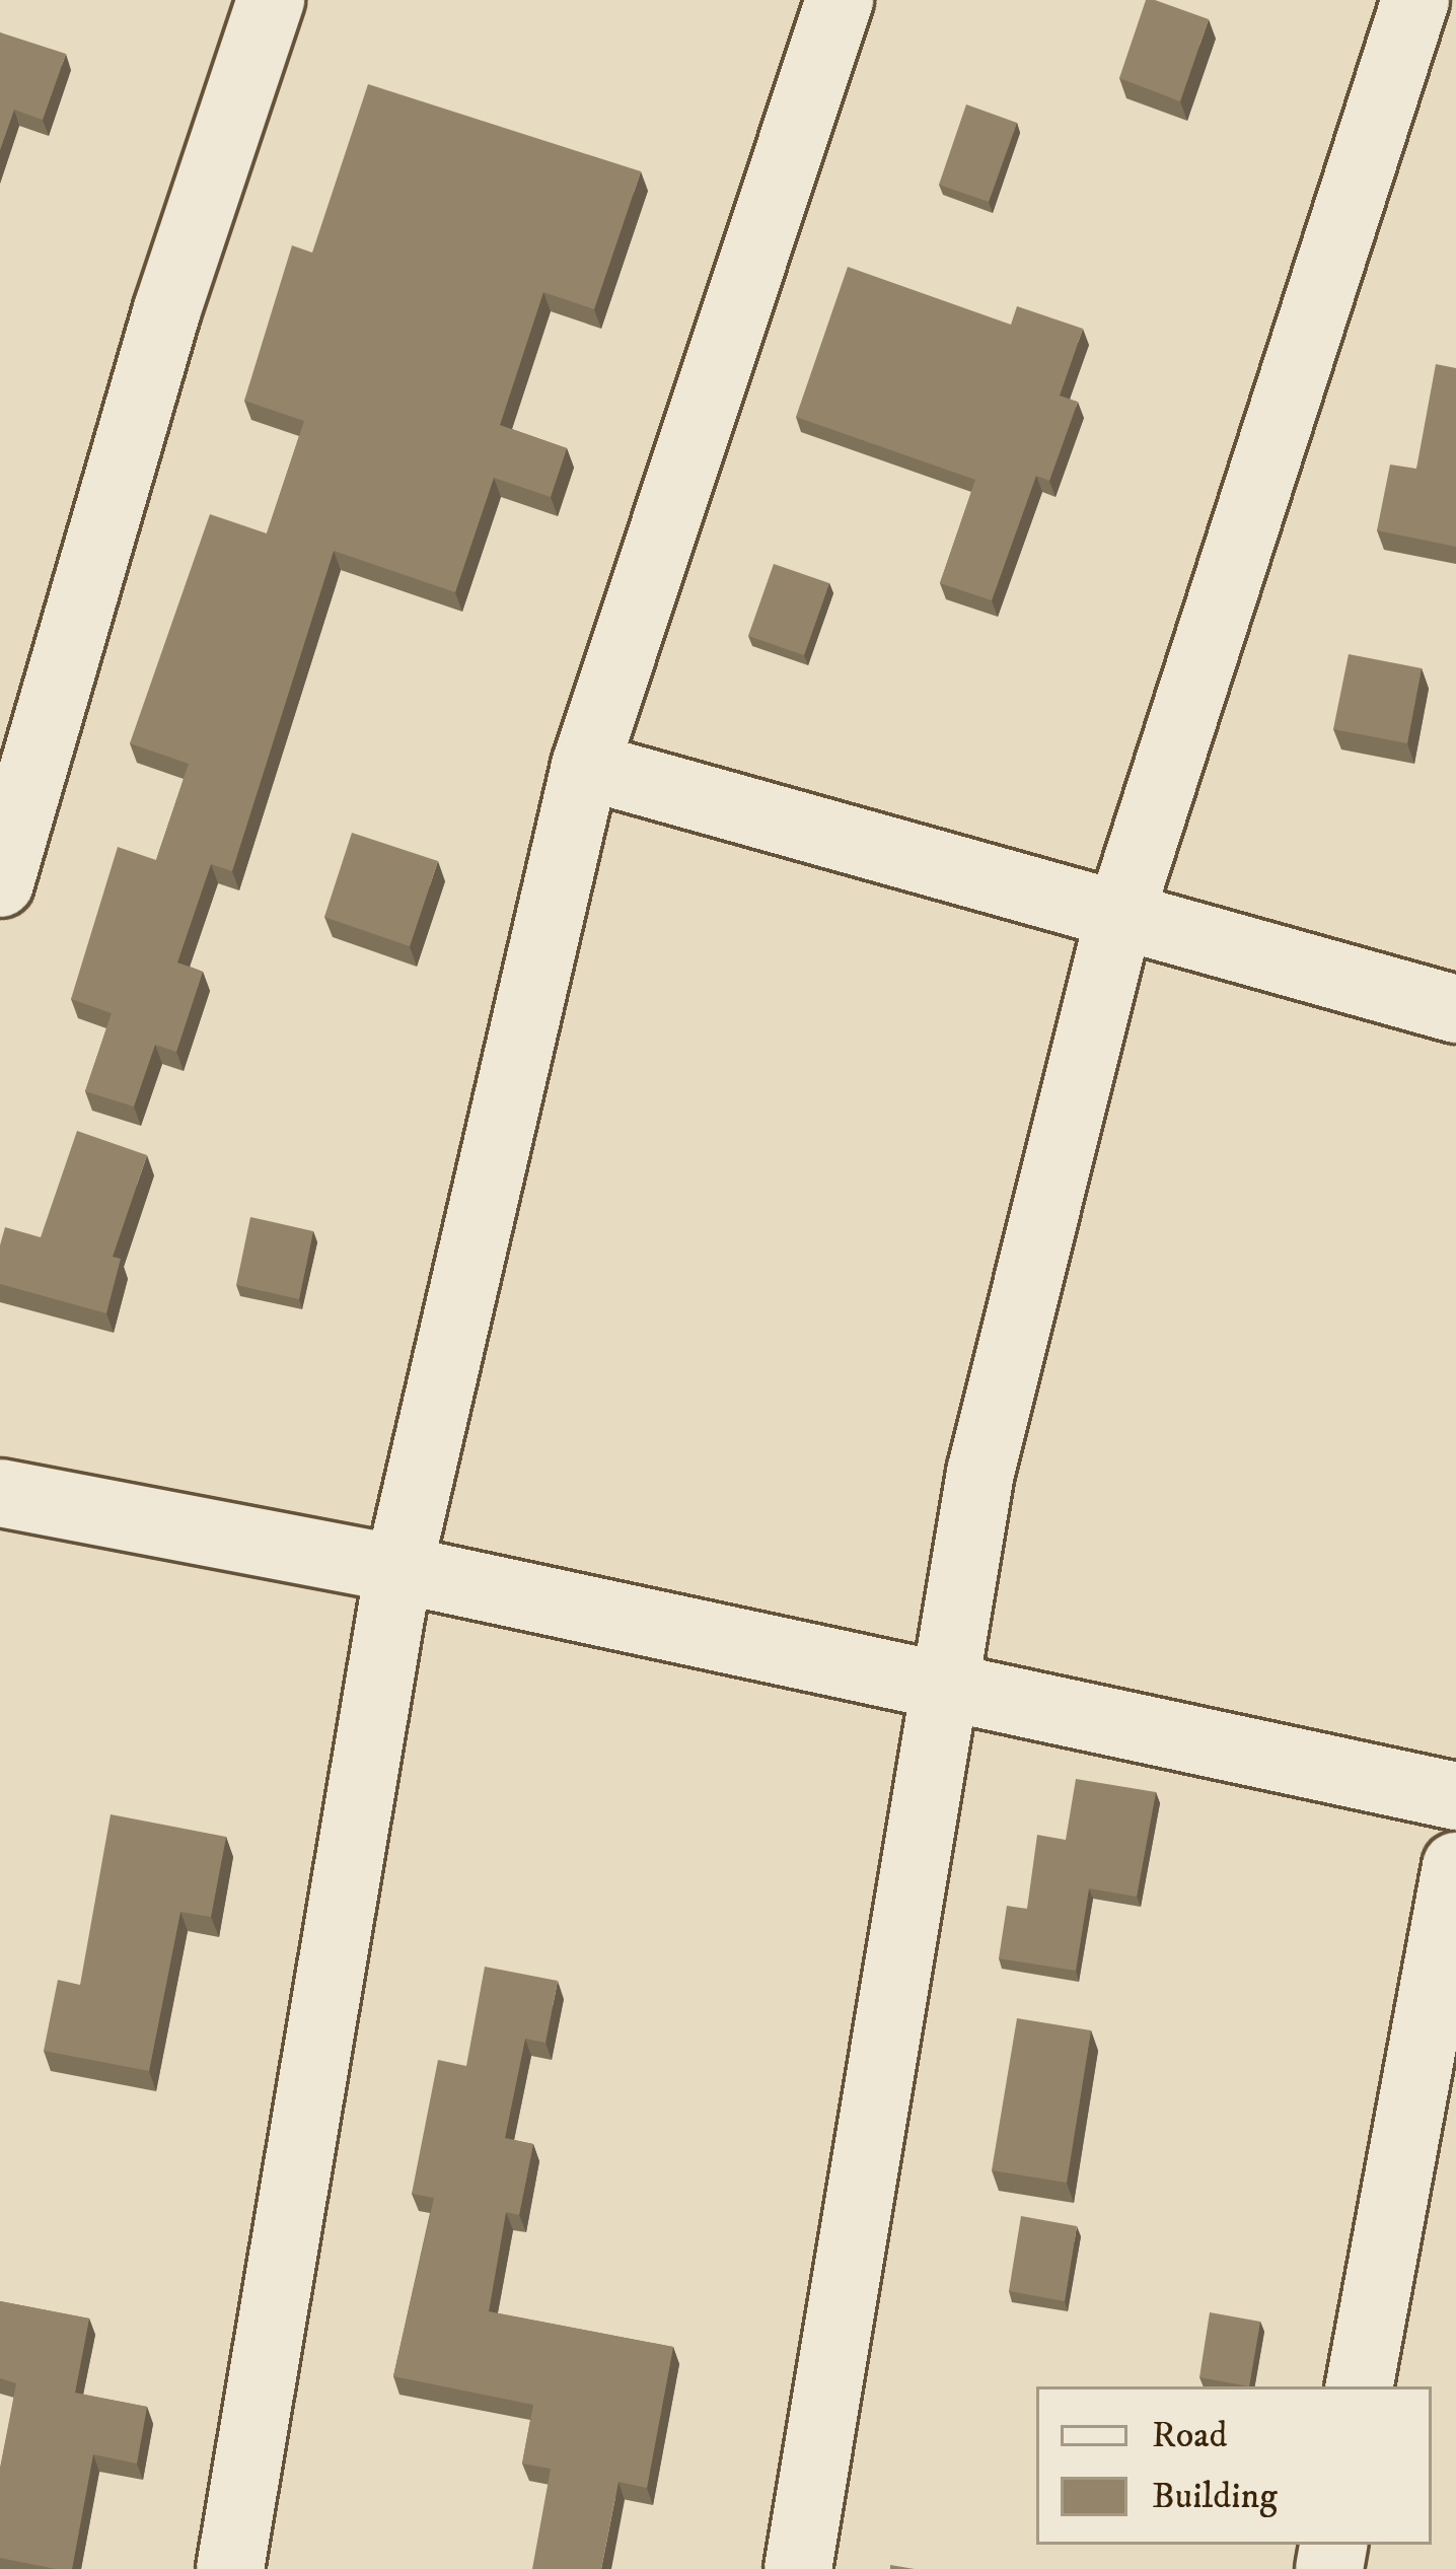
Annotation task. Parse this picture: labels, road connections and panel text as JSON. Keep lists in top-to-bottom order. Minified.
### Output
{"legend":["Road","Building"]}
